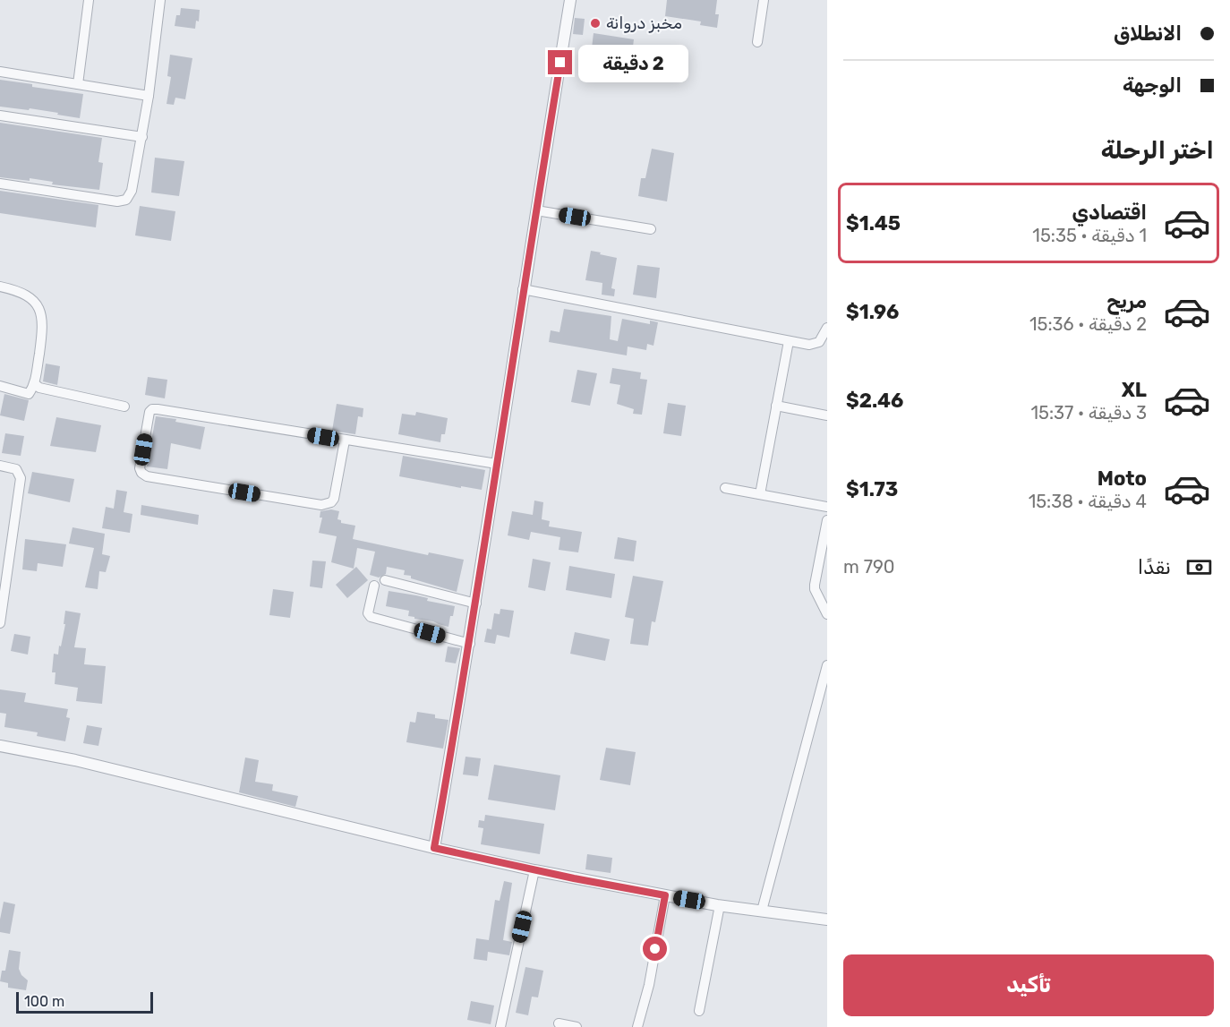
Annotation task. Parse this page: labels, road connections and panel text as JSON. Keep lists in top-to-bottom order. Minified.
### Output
{"places":["مخبز دروانة"],"scale_bar":"100 m","page":{"banner":["الانطلاق","الوجهة"],"bubble":"2 دقيقة","heading":"اختر الرحلة","list":[{"name":"اقتصادي","note":"1 دقيقة · 15:35","value":"$1.45"},{"name":"مريح","note":"2 دقيقة · 15:36","value":"$1.96"},{"name":"XL","note":"3 دقيقة · 15:37","value":"$2.46"},{"name":"Moto","note":"4 دقيقة · 15:38","value":"$1.73"}],"pay":["نقدًا","790 m"],"buttons":"تأكيد","scale":"100 m"}}
